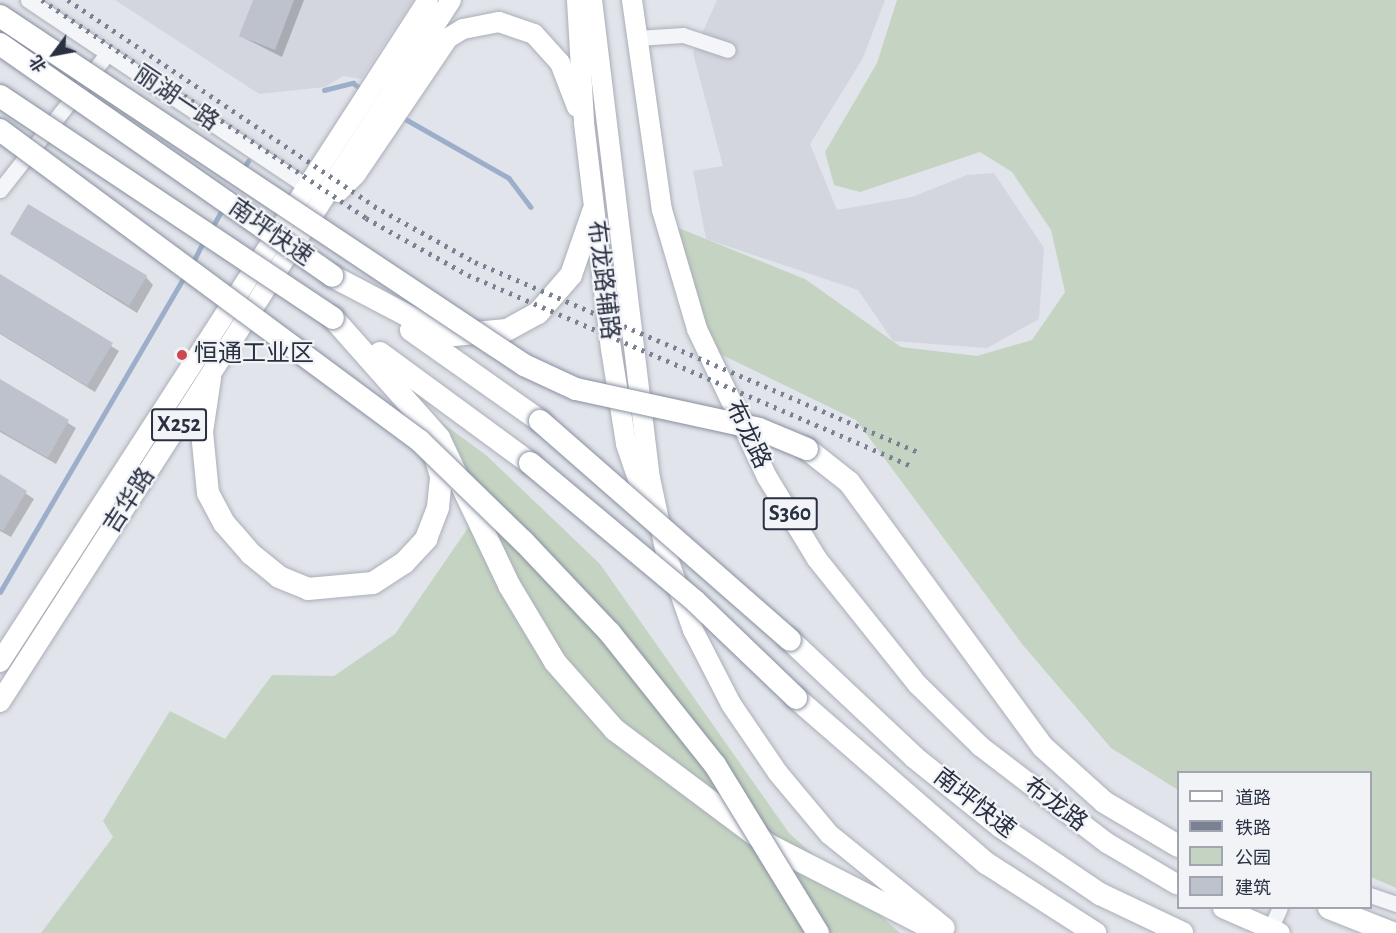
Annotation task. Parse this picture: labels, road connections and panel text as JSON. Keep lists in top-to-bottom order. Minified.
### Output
{"streets":{"highway":["南坪快速"],"main road":["布龙路辅路","X252","布龙路","吉华路","S360"],"street":["丽湖一路"]},"crossings":[["丽湖一路","吉华路"]],"places":["恒通工业区"],"legend":["道路","铁路","公园","建筑"],"north":"bottom left"}
